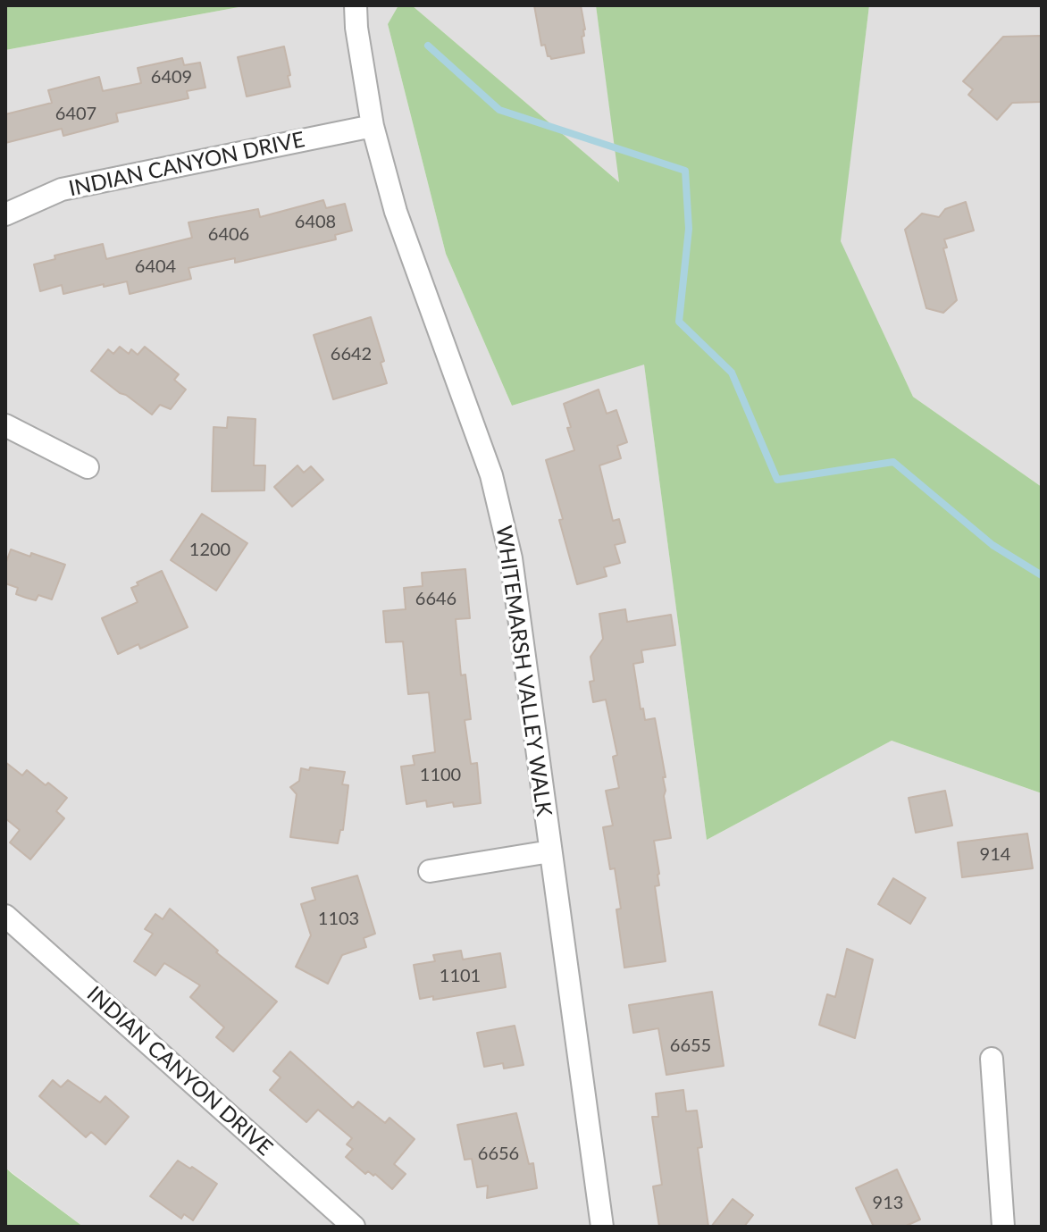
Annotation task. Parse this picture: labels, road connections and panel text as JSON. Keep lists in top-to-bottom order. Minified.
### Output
{"streets":{"street":["INDIAN CANYON DRIVE","WHITEMARSH VALLEY WALK"]},"crossings":[["INDIAN CANYON DRIVE","WHITEMARSH VALLEY WALK"]],"house_numbers":["6409","6407","6408","6406","6404","6642","1200","6646","1100","914","1103","1101","6655","6656","913"]}
